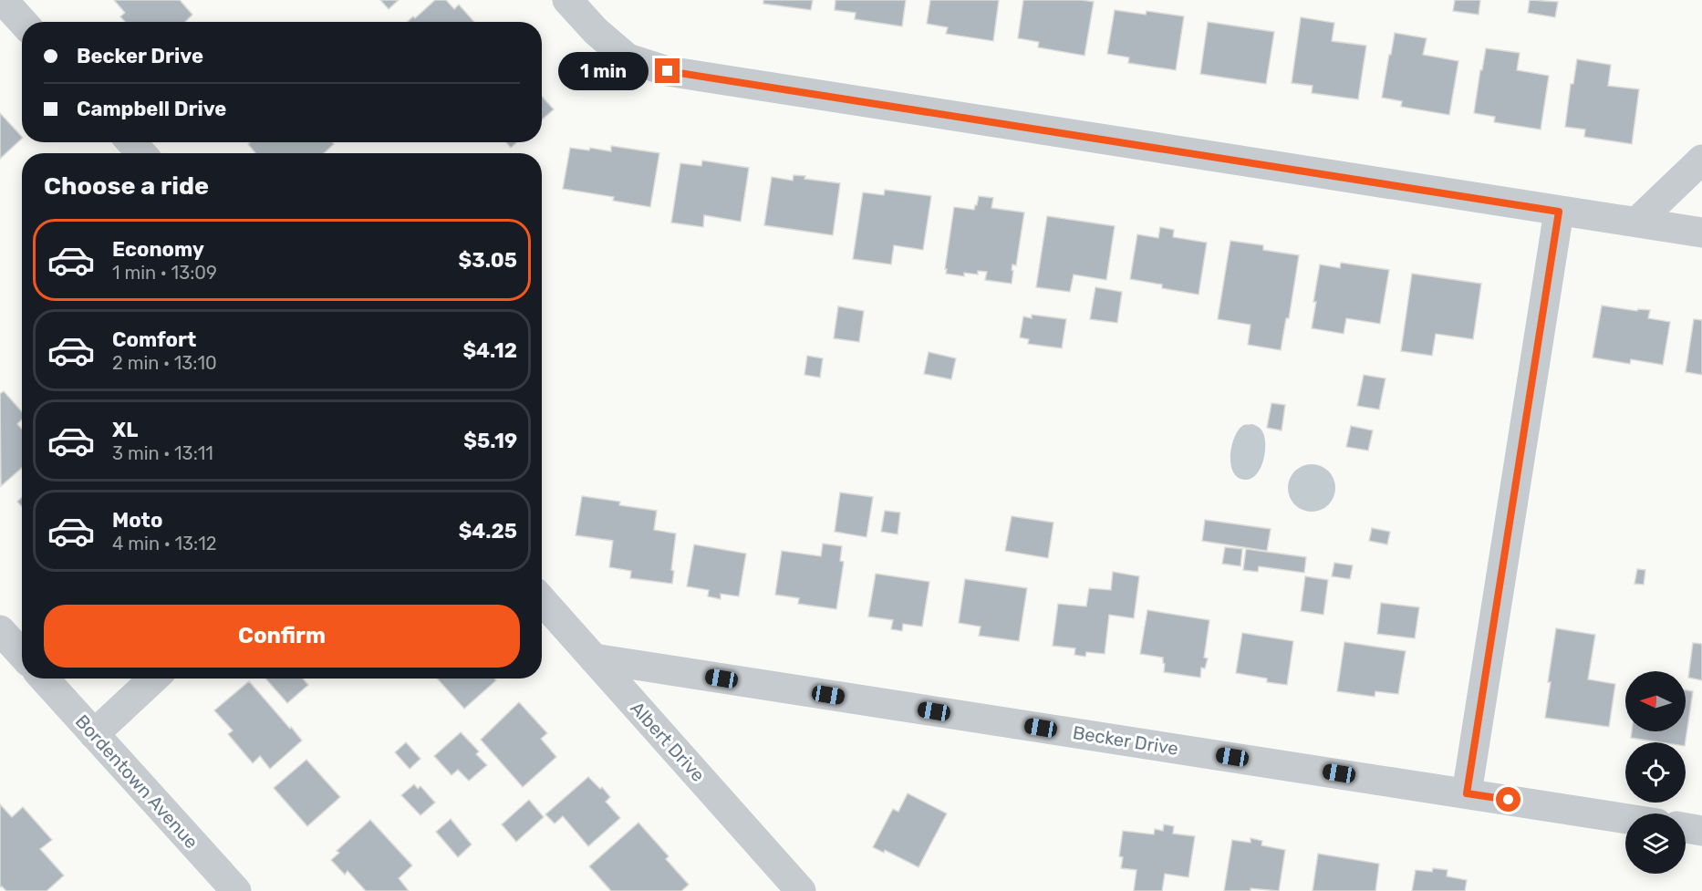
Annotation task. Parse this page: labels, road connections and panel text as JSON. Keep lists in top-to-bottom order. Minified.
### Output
{"streets":{"street":["Becker Drive","Albert Drive","Bordentown Avenue"]},"crossings":[["Becker Drive","Albert Drive"]],"north":"left","page":{"banner":["Becker Drive","Campbell Drive"],"bubble":"1 min","heading":"Choose a ride","list":[{"name":"Economy","note":"1 min · 13:09","value":"$3.05"},{"name":"Comfort","note":"2 min · 13:10","value":"$4.12"},{"name":"XL","note":"3 min · 13:11","value":"$5.19"},{"name":"Moto","note":"4 min · 13:12","value":"$4.25"}],"buttons":"Confirm"}}
